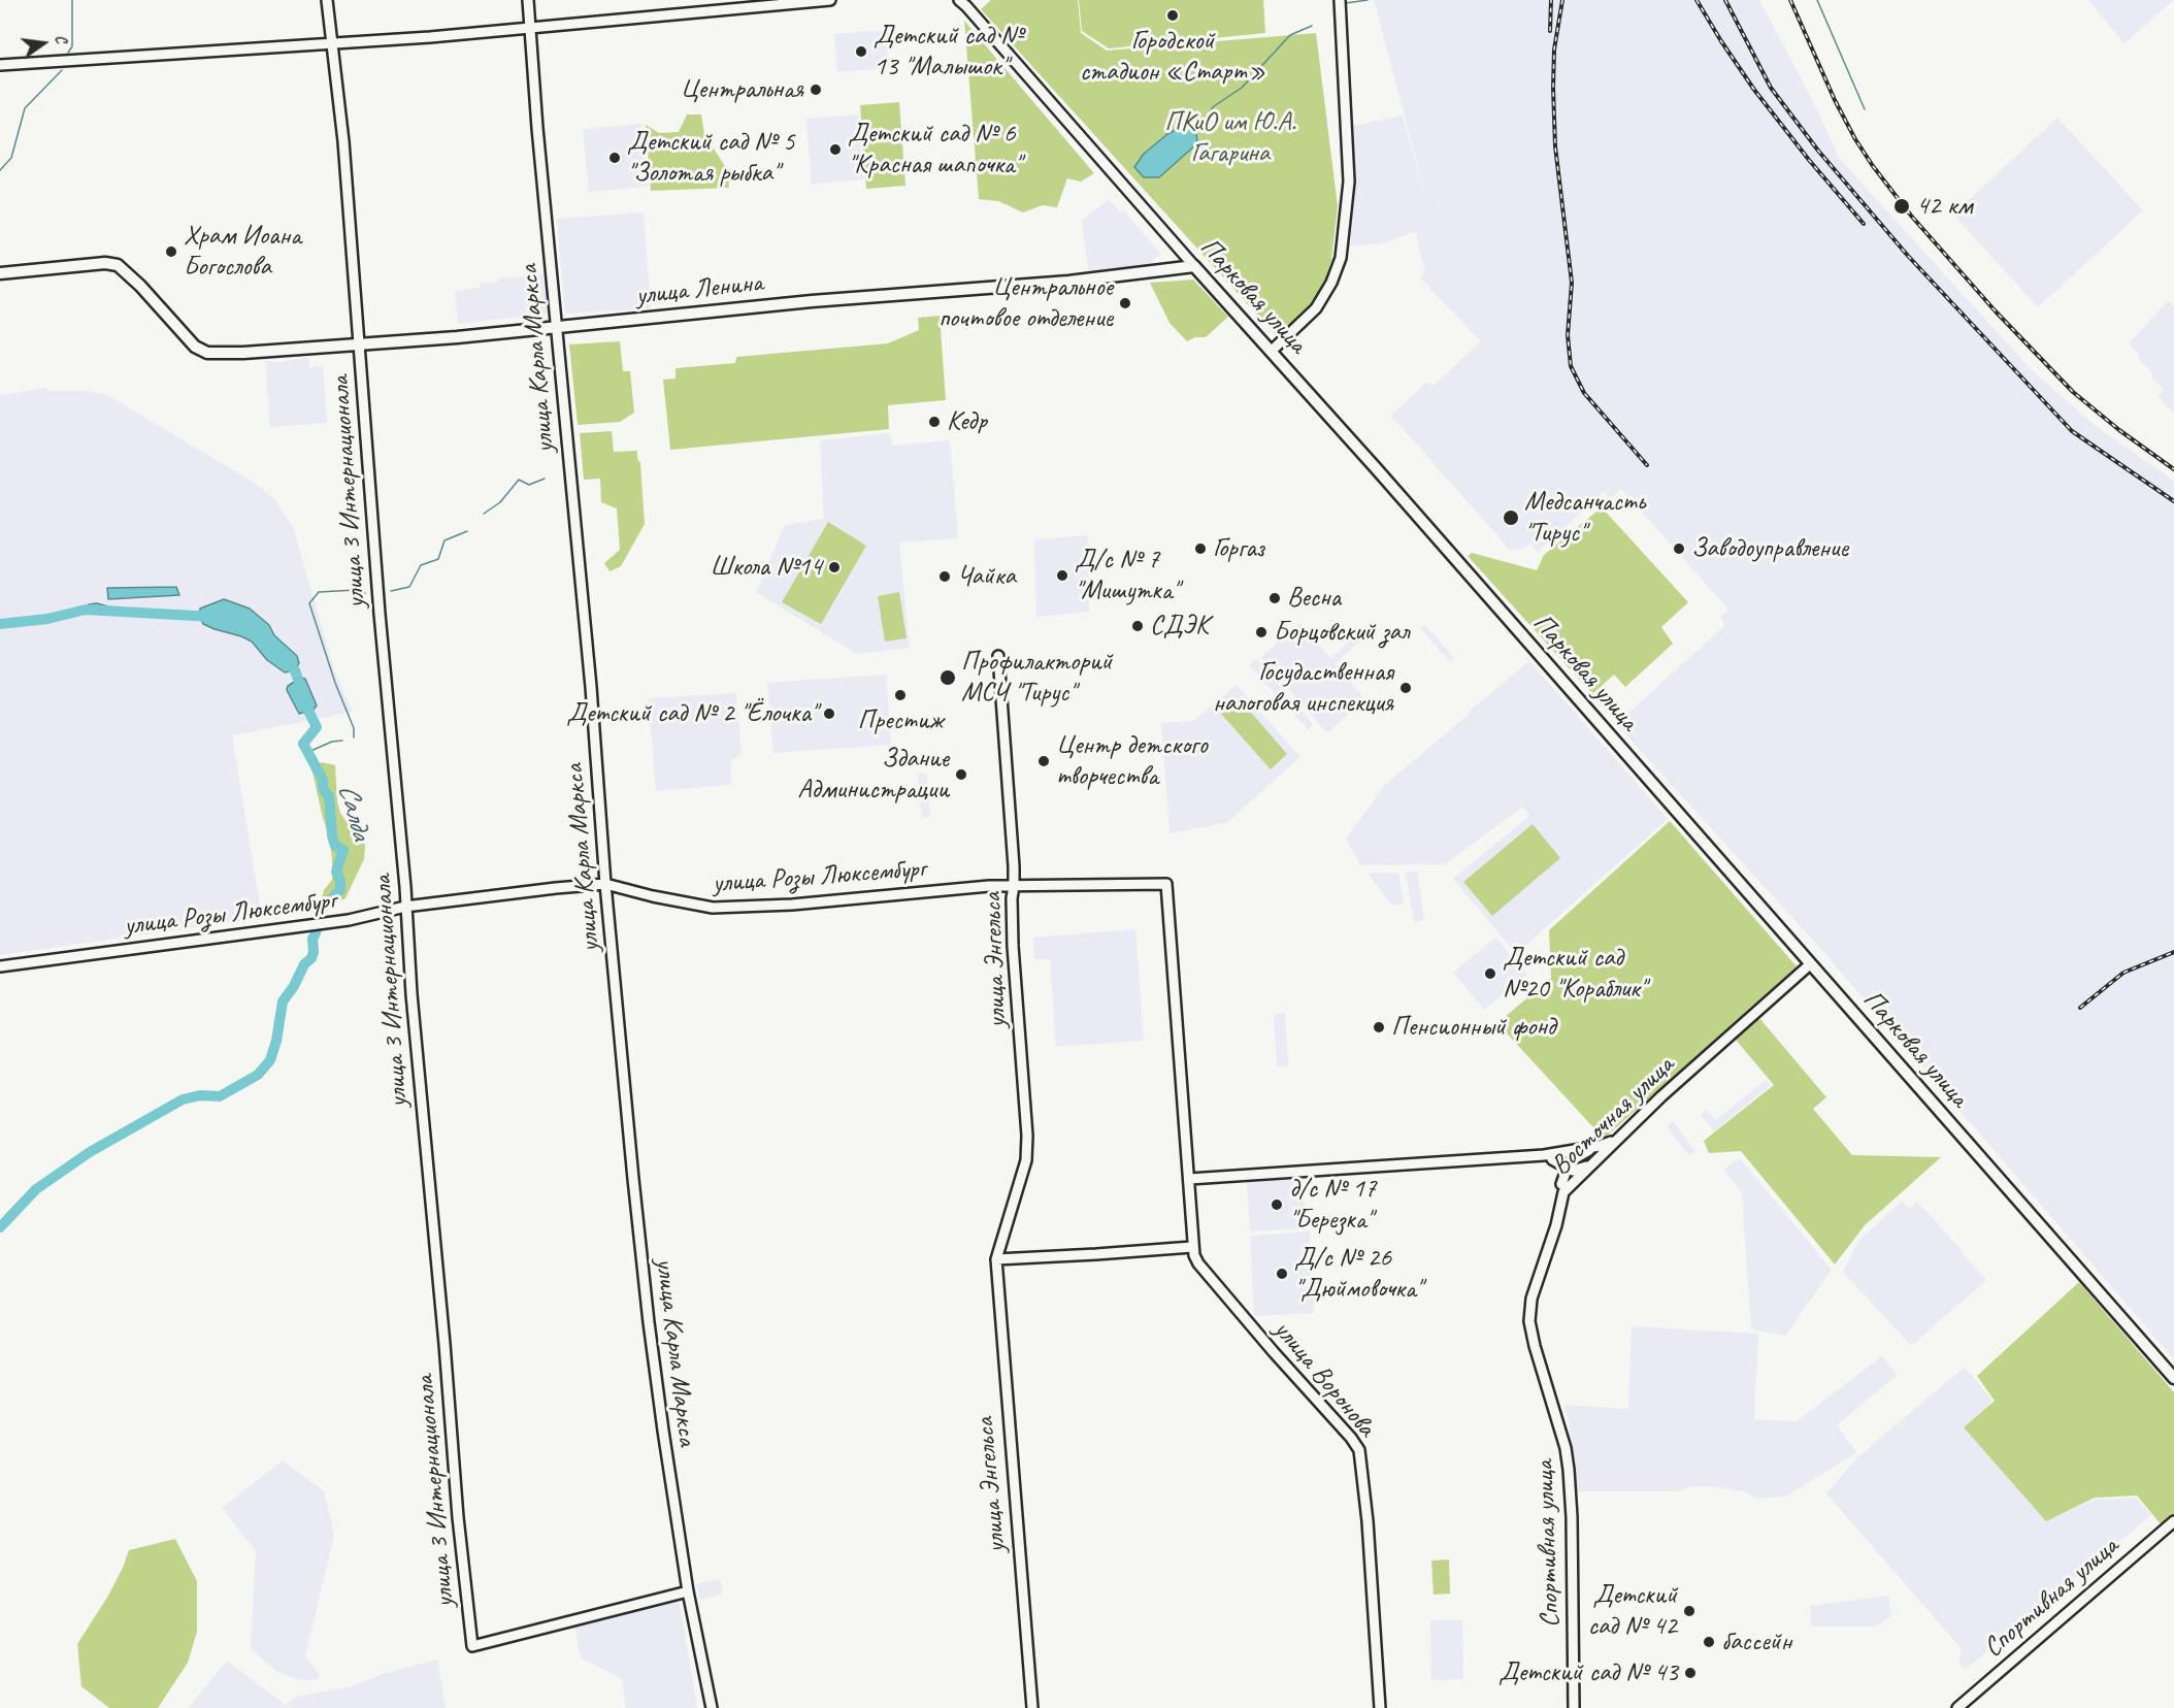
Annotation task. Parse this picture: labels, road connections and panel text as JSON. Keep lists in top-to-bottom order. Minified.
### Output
{"streets":{"main road":["улица Ленина","Парковая улица"],"street":["улица Карла Маркса","улица 3 Интернационала","улица Розы Люксембург","улица Энгельса","Восточная улица","улица Воронова","Спортивная улица"]},"crossings":[["улица Ленина","Парковая улица"],["улица Ленина","улица Карла Маркса"],["улица Ленина","улица 3 Интернационала"],["Парковая улица","Восточная улица"],["улица Карла Маркса","улица 3 Интернационала"],["улица Карла Маркса","улица Розы Люксембург"],["улица 3 Интернационала","улица Розы Люксембург"],["улица Розы Люксембург","улица Энгельса"],["улица Розы Люксембург","улица Воронова"],["Восточная улица","улица Воронова"],["Восточная улица","Спортивная улица"]],"water":["Салда"],"parks":["ПКиО им Ю.А. Гагарина"],"places":["Городской стадион «Старт»","Детский сад № 13 \"Малышок\"","Центральная","Детский сад № 6 \"Красная шапочка\"","Детский сад № 5 \"Золотая рыбка\"","42 км","Храм Иоана Богослова","Центральное почтовое отделение","Кедр","Медсанчасть \"Тирус\"","Горгаз","Заводоуправление","Школа №14","Д/с № 7 \"Мишутка\"","Чайка","Весна","СДЭК","Борцовский зал","Профилакторий МСЧ \"Тирус\"","Госудаственная налоговая инспекция","Престиж","Детский сад № 2 \"Ёлочка\"","Центр детского творчества","Здание Администрации","Детский сад №20 \"Кораблик\"","Пенсионный фонд","д/с № 17 \"Березка\"","Д/с № 26 \"Дюймовочка\"","Детский сад № 42","бассейн","Детский сад № 43"],"north":"right"}
